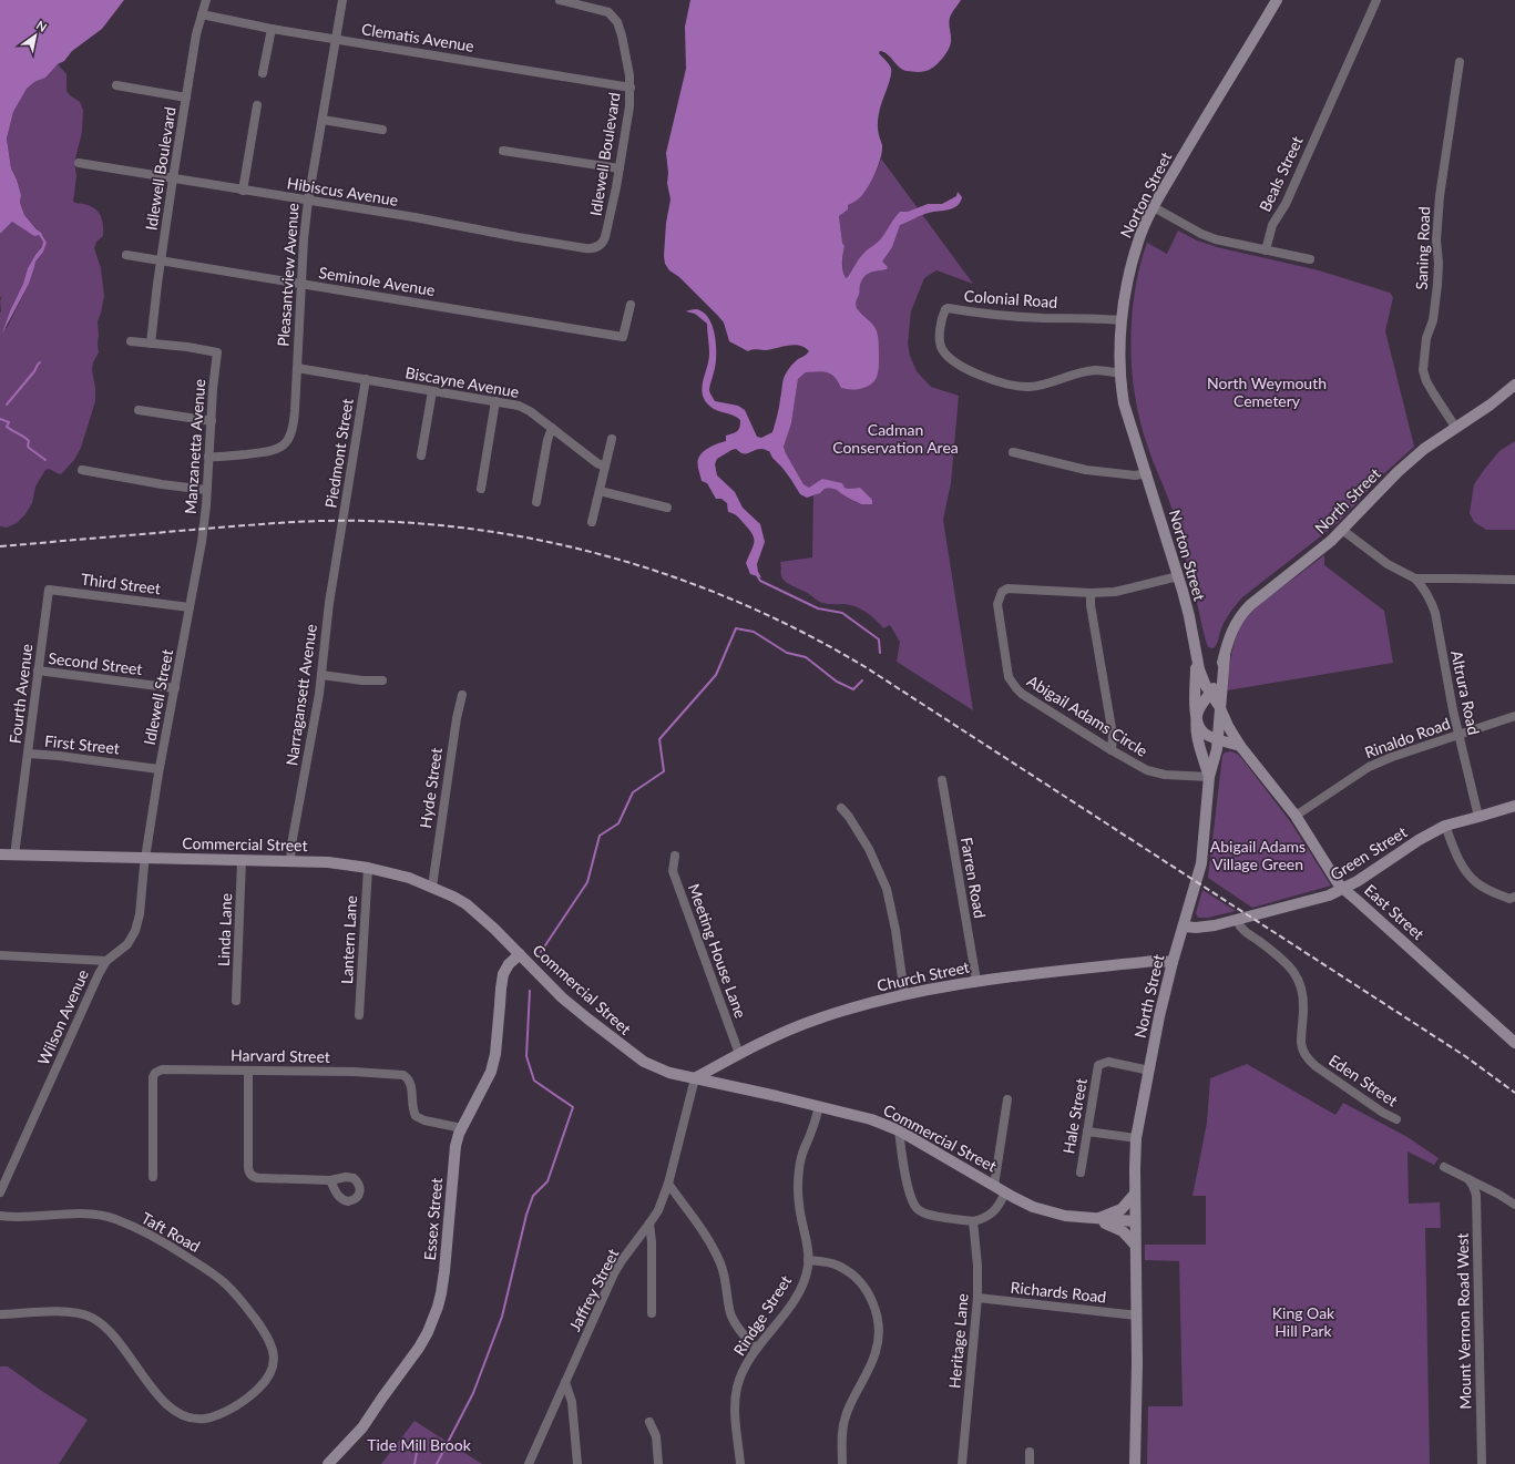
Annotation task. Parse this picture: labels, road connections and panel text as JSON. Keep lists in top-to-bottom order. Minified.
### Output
{"streets":{"street":["Clematis Avenue","Idlewell Boulevard","Beals Street","Hibiscus Avenue","Norton Street","Saning Road","Pleasantview Avenue","Seminole Avenue","Colonial Road","Biscayne Avenue","Manzanetta Avenue","Piedmont Street","North Street","Third Street","Second Street","Altrura Road","Fourth Avenue","Narragansett Avenue","Idlewell Street","Abigail Adams Circle","Rinaldo Road","First Street","Hyde Street","Commercial Street","Green Street","Farren Road","East Street","Linda Lane","Lantern Lane","Meeting House Lane","Church Street","Wilson Avenue","Harvard Street","Eden Street","Hale Street","Essex Street","Taft Road","Jaffrey Street","Richards Road","Rindge Street","Mount Vernon Road West","Heritage Lane"]},"crossings":[["Clematis Avenue","Idlewell Boulevard"],["Clematis Avenue","Pleasantview Avenue"],["Idlewell Boulevard","Hibiscus Avenue"],["Idlewell Boulevard","Seminole Avenue"],["Idlewell Boulevard","Manzanetta Avenue"],["Hibiscus Avenue","Pleasantview Avenue"],["Norton Street","Colonial Road"],["Norton Street","North Street"],["Norton Street","Abigail Adams Circle"],["Norton Street","East Street"],["Saning Road","North Street"],["Pleasantview Avenue","Seminole Avenue"],["Pleasantview Avenue","Biscayne Avenue"],["Pleasantview Avenue","Manzanetta Avenue"],["Biscayne Avenue","Piedmont Street"],["Manzanetta Avenue","Idlewell Street"],["Piedmont Street","Narragansett Avenue"],["North Street","Abigail Adams Circle"],["North Street","Commercial Street"],["North Street","Green Street"],["North Street","East Street"],["North Street","Church Street"],["North Street","Hale Street"],["Third Street","Fourth Avenue"],["Third Street","Idlewell Street"],["Second Street","Fourth Avenue"],["Second Street","Idlewell Street"],["Altrura Road","Rinaldo Road"],["Altrura Road","Green Street"],["Fourth Avenue","First Street"],["Fourth Avenue","Commercial Street"],["Narragansett Avenue","Commercial Street"],["Idlewell Street","First Street"],["Idlewell Street","Commercial Street"],["Idlewell Street","Wilson Avenue"],["Rinaldo Road","East Street"],["Hyde Street","Commercial Street"],["Commercial Street","Linda Lane"],["Commercial Street","Lantern Lane"],["Commercial Street","Church Street"],["Commercial Street","Wilson Avenue"],["Commercial Street","Essex Street"],["Commercial Street","Jaffrey Street"],["Commercial Street","Rindge Street"],["Green Street","East Street"],["Green Street","Eden Street"],["Farren Road","Church Street"],["Meeting House Lane","Church Street"],["Church Street","Jaffrey Street"],["Harvard Street","Essex Street"],["Richards Road","Heritage Lane"]],"parks":["North Weymouth Cemetery","Cadman Conservation Area","Abigail Adams Village Green","King Oak Hill Park","Tide Mill Brook"],"north":"top right"}
